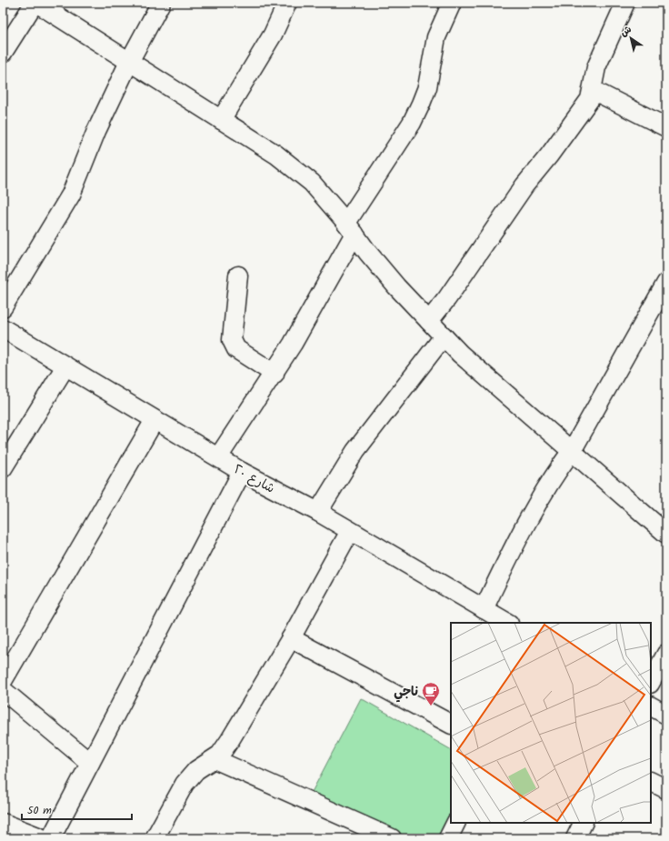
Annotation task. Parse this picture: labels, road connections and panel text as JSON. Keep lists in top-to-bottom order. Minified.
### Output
{"streets":{"street":["شارع ٢٠"]},"places":{"cafe":["ناجي"]},"scale_bar":"50 m","north":"top left"}
